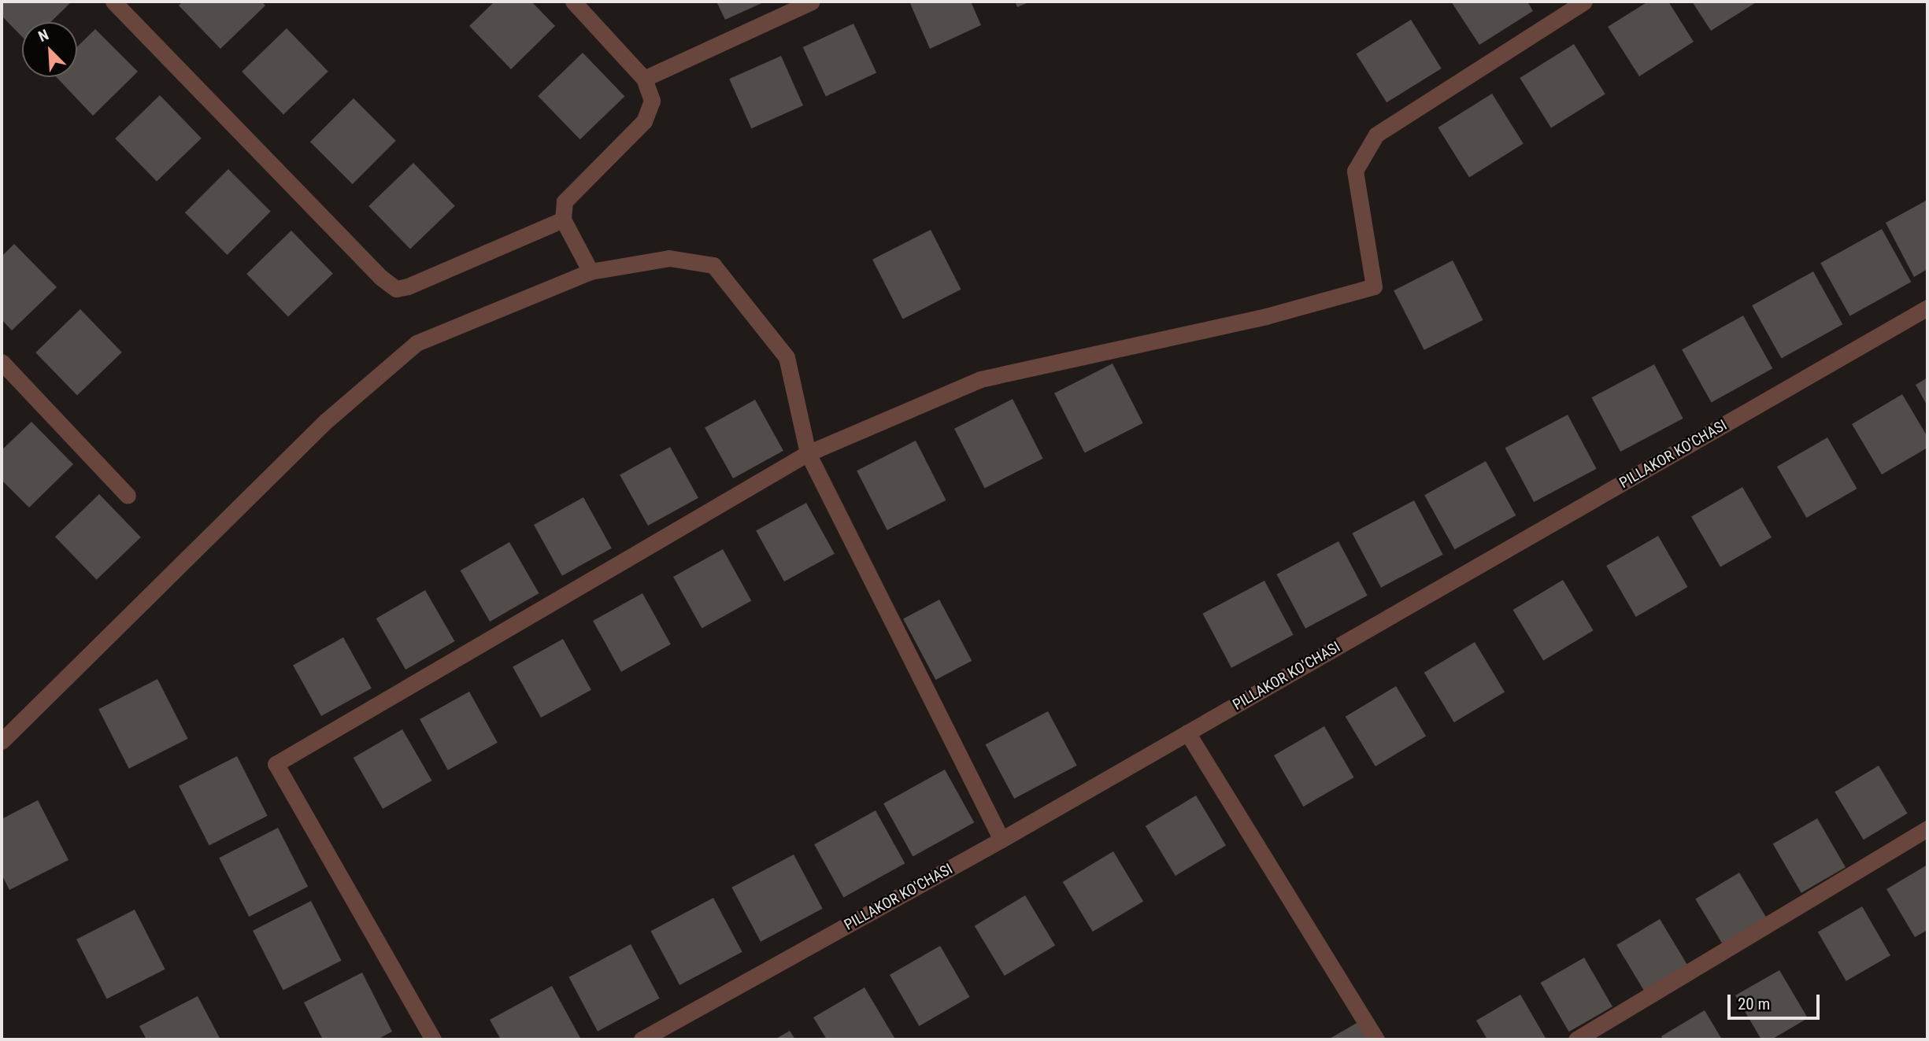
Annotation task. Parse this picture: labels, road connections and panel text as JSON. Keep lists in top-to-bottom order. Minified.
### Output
{"streets":{"street":["PILLAKOR KO'CHASI"]},"scale_bar":"20 m","north":"top left"}
